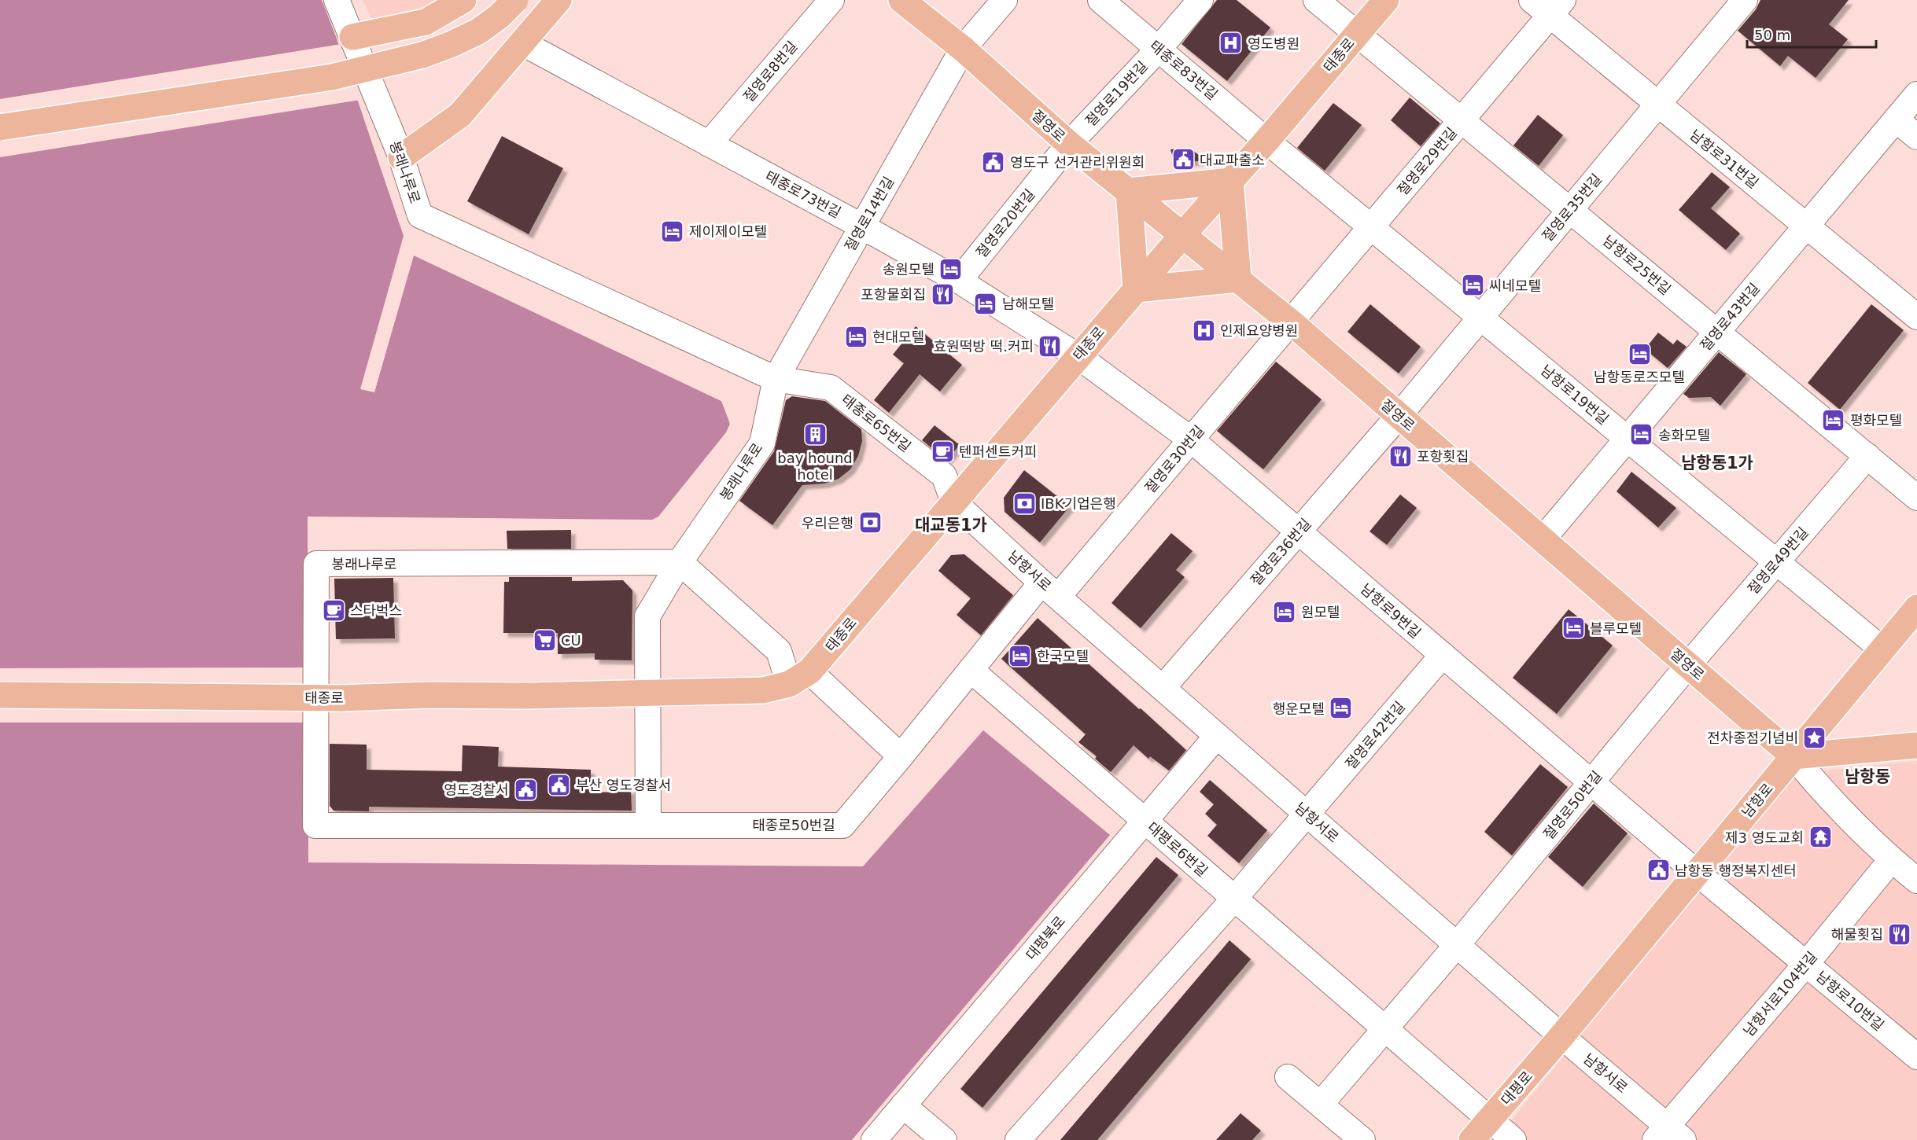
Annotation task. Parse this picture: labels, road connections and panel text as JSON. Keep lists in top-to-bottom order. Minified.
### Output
{"streets":{"main road":["태종로","절영로","남항로","대평로"],"street":["태종로83번길","절영로8번길","절영로19번길","남항로31번길","절영로29번길","봉래나루로","태종로73번길","절영로35번길","절영로14번길","절영로20번길","남항로25번길","절영로43번길","남항로19번길","태종로65번길","절영로30번길","절영로36번길","절영로49번길","남항서로","남항로9번길","절영로42번길","절영로50번길","태종로50번길","대평로6번길","대평북로","남항서로104번길","남항로10번길"]},"crossings":[["태종로","태종로83번길"],["태종로","절영로"],["태종로","봉래나루로"],["태종로","태종로73번길"],["태종로","남항로25번길"],["태종로","남항로19번길"],["태종로","태종로65번길"],["태종로","남항서로"],["태종로","남항로9번길"],["태종로83번길","절영로19번길"],["태종로83번길","남항로19번길"],["절영로8번길","태종로73번길"],["절영로19번길","절영로"],["절영로19번길","절영로20번길"],["절영로","절영로29번길"],["절영로","절영로35번길"],["절영로","절영로14번길"],["절영로","절영로20번길"],["절영로","절영로43번길"],["절영로","절영로30번길"],["절영로","절영로36번길"],["절영로","절영로49번길"],["절영로","남항로"],["절영로","절영로50번길"],["남항로31번길","절영로29번길"],["남항로31번길","절영로35번길"],["남항로31번길","절영로43번길"],["절영로29번길","남항로25번길"],["절영로29번길","남항로19번길"],["절영로29번길","절영로30번길"],["봉래나루로","절영로14번길"],["봉래나루로","태종로65번길"],["태종로73번길","절영로14번길"],["태종로73번길","절영로20번길"],["태종로73번길","남항로9번길"],["절영로35번길","남항로25번길"],["절영로35번길","남항로19번길"],["절영로35번길","절영로36번길"],["절영로14번길","태종로65번길"],["남항로25번길","절영로43번길"],["남항로25번길","절영로49번길"],["절영로43번길","남항로19번길"],["남항로19번길","절영로49번길"],["남항로19번길","남항로"],["태종로65번길","남항서로"],["절영로30번길","남항서로"],["절영로30번길","남항로9번길"],["절영로30번길","태종로50번길"],["절영로36번길","남항서로"],["절영로36번길","남항로9번길"],["절영로49번길","절영로50번길"],["남항서로","절영로42번길"],["남항서로","남항로"],["남항서로","절영로50번길"],["남항서로","태종로50번길"],["남항서로","대평북로"],["남항서로","남항서로104번길"],["남항서로","대평로"],["남항로9번길","절영로42번길"],["남항로9번길","남항로"],["남항로9번길","절영로50번길"],["남항로9번길","남항로10번길"],["절영로42번길","대평로6번길"],["남항로","남항로10번길"],["남항로","대평로"],["태종로50번길","대평로6번길"],["대평로6번길","대평북로"],["대평로6번길","대평로"],["남항서로104번길","남항로10번길"]],"districts":["남항동1가","대교동1가","남항동"],"places":{"hospital":["영도병원","인제요양병원"],"public building":["대교파출소","영도구 선거관리위원회","부산 영도경찰서","영도경찰서","남항동 행정복지센터"],"hotel":["제이제이모텔","송원모텔","씨네모텔","남해모텔","현대모텔","남항동로즈모텔","평화모텔","송화모텔","원모텔","블루모텔","한국모텔","행운모텔"],"restaurant":["포항물회집","효원떡방 떡.커피","포항횟집","해물횟집"],"building":["bay hound hotel"],"cafe":["텐퍼센트커피","스타벅스"],"bank":["IBK기업은행","우리은행"],"supermarket":["CU"],"place":["전차종점기념비"],"temple":["제3 영도교회"]},"scale_bar":"50 m"}
